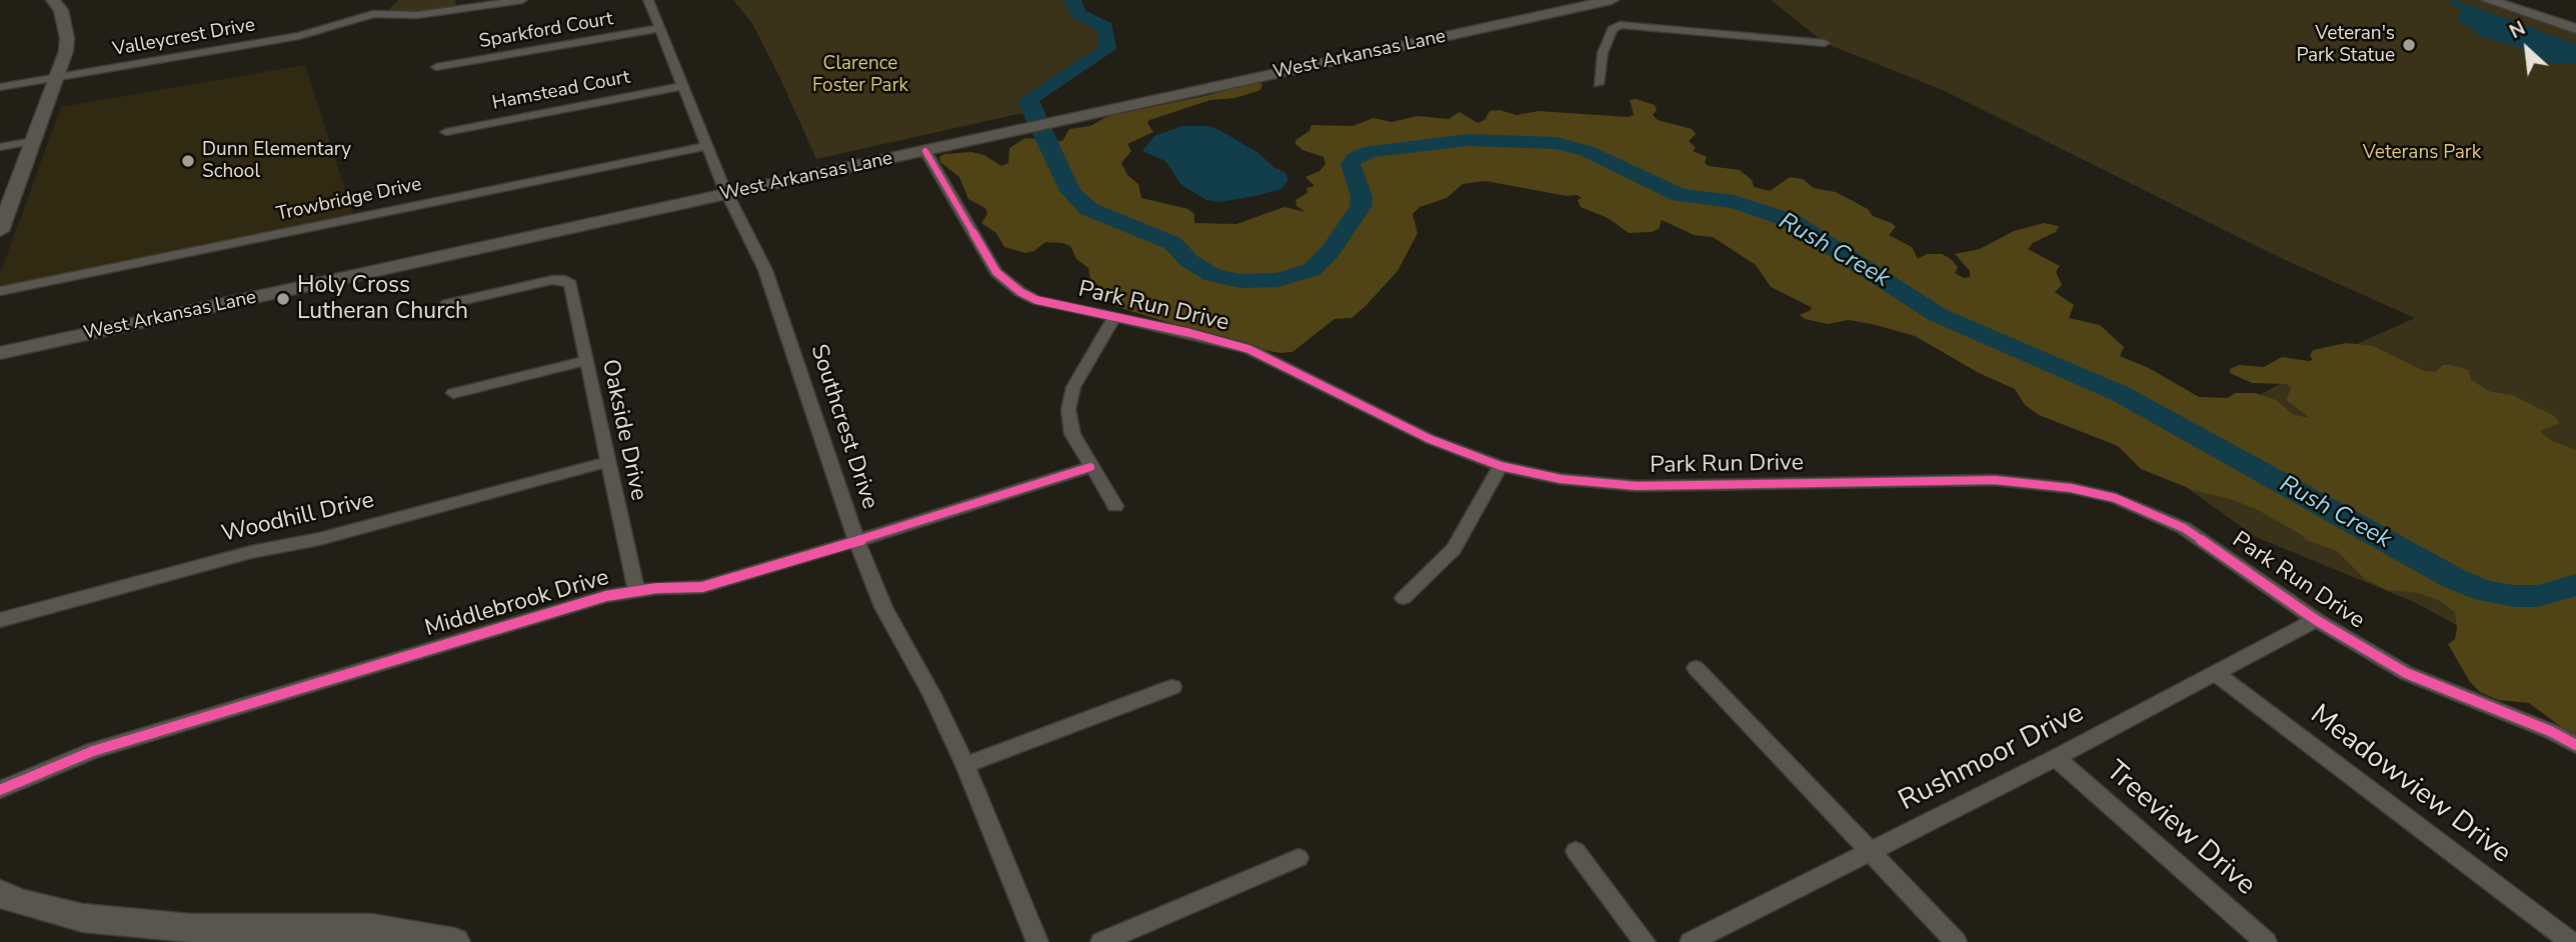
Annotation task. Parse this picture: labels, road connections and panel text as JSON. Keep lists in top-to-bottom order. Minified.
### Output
{"streets":{"main road":["West Arkansas Lane"],"street":["Sparkford Court","Valleycrest Drive","Hamstead Court","Trowbridge Drive","Park Run Drive","Southcrest Drive","Oakside Drive","Woodhill Drive","Middlebrook Drive","Rushmoor Drive","Meadowview Drive","Treeview Drive"]},"crossings":[["Sparkford Court","Southcrest Drive"],["West Arkansas Lane","Park Run Drive"],["West Arkansas Lane","Southcrest Drive"],["Hamstead Court","Southcrest Drive"],["Trowbridge Drive","Southcrest Drive"],["Park Run Drive","Rushmoor Drive"],["Southcrest Drive","Middlebrook Drive"],["Oakside Drive","Woodhill Drive"],["Oakside Drive","Middlebrook Drive"],["Rushmoor Drive","Meadowview Drive"],["Rushmoor Drive","Treeview Drive"]],"water":["Rush Creek"],"parks":["Clarence Foster Park","Veterans Park"],"places":["Veteran's Park Statue","Dunn Elementary School","Holy Cross Lutheran Church"],"north":"top left"}
